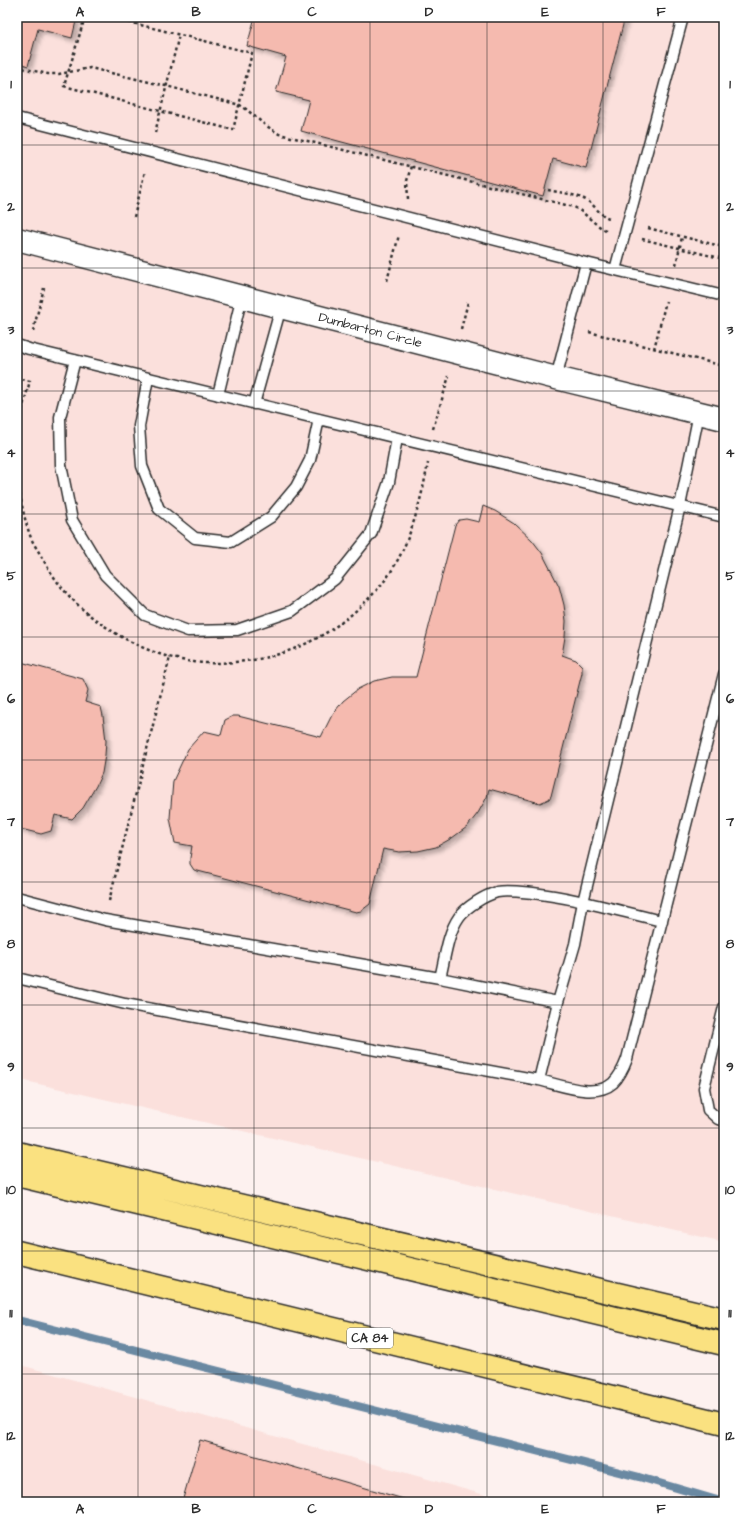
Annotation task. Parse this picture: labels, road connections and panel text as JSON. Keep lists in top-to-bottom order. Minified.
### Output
{"streets":{"highway":["CA 84"],"street":["Dumbarton Circle"]},"grid":{"columns":["A","B","C","D","E","F"],"rows":["1","2","3","4","5","6","7","8","9","10","11","12"]}}
